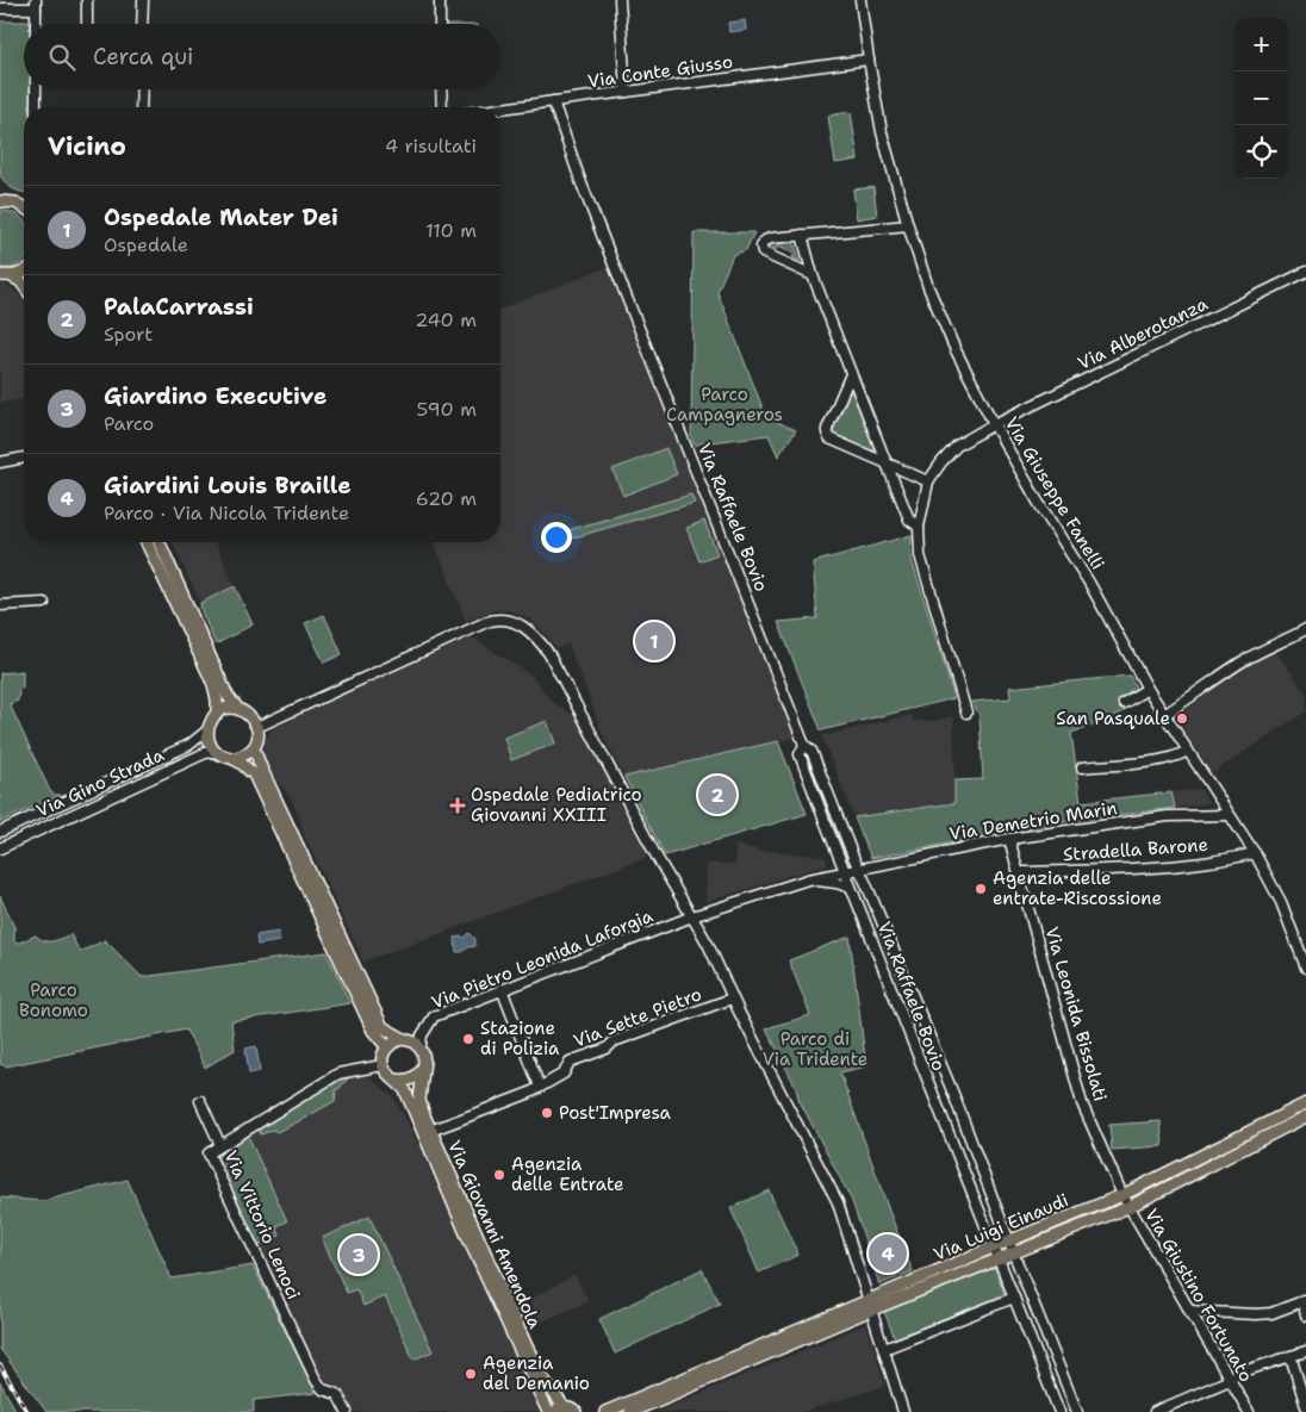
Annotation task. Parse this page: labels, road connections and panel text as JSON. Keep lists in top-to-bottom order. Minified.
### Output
{"streets":{"main road":["Via Luigi Einaudi","Via Giovanni Amendola"],"street":["Via Conte Giusso","Via Alberotanza","Via Giuseppe Fanelli","Via Raffaele Bovio","Via Gino Strada","Via Demetrio Marin","Stradella Barone","Via Pietro Leonida Laforgia","Via Leonida Bissolati","Via Sette Pietro","Via Vittorio Lenoci","Via Giustino Fortunato"]},"crossings":[["Via Conte Giusso","Via Giuseppe Fanelli"],["Via Conte Giusso","Via Raffaele Bovio"],["Via Alberotanza","Via Giuseppe Fanelli"],["Via Giuseppe Fanelli","Via Demetrio Marin"],["Via Giuseppe Fanelli","Stradella Barone"],["Via Raffaele Bovio","Via Demetrio Marin"],["Via Raffaele Bovio","Via Luigi Einaudi"],["Via Demetrio Marin","Via Pietro Leonida Laforgia"],["Via Demetrio Marin","Via Leonida Bissolati"],["Stradella Barone","Via Leonida Bissolati"],["Via Pietro Leonida Laforgia","Via Vittorio Lenoci"],["Via Pietro Leonida Laforgia","Via Giovanni Amendola"],["Via Leonida Bissolati","Via Luigi Einaudi"],["Via Leonida Bissolati","Via Giustino Fortunato"],["Via Sette Pietro","Via Giovanni Amendola"],["Via Vittorio Lenoci","Via Giovanni Amendola"],["Via Luigi Einaudi","Via Giustino Fortunato"]],"parks":["Parco Campagneros","Parco Bonomo","Parco di Via Tridente"],"places":{"other":["San Pasquale","Agenzia delle entrate-Riscossione","Stazione di Polizia","Post'Impresa","Agenzia delle Entrate","Agenzia del Demanio"],"health":["Ospedale Pediatrico Giovanni XXIII"]},"page":{"map_buttons":["+","−"],"search":"Cerca qui","heading":["Vicino","4 risultati"],"list":[{"mark":"1","name":"Ospedale Mater Dei","note":"Ospedale","value":"110 m"},{"mark":"2","name":"PalaCarrassi","note":"Sport","value":"240 m"},{"mark":"3","name":"Giardino Executive","note":"Parco","value":"590 m"},{"mark":"4","name":"Giardini Louis Braille","note":"Parco · Via Nicola Tridente","value":"620 m"}],"pins":["1","2","4","3"]}}
